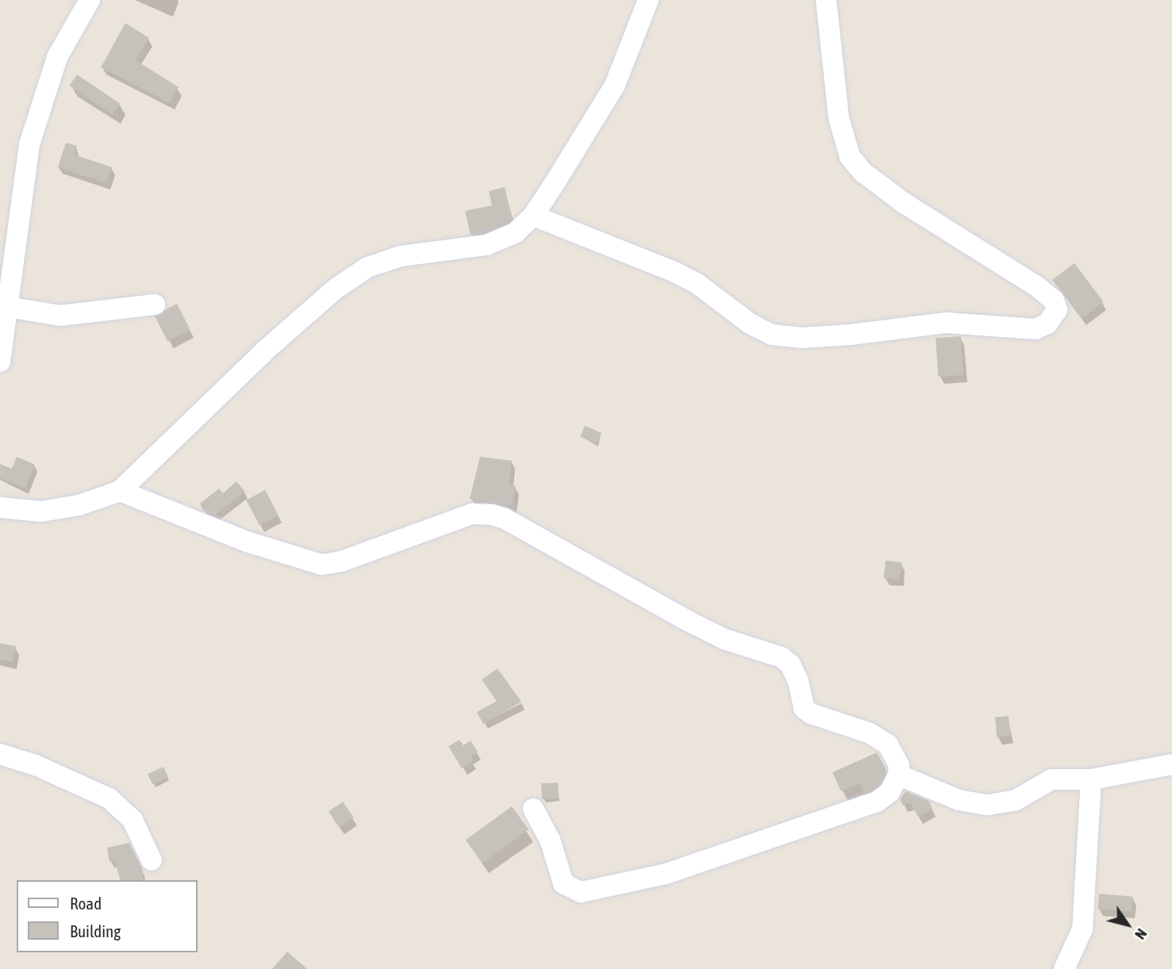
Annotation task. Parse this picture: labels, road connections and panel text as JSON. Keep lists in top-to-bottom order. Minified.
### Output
{"legend":["Road","Building"],"north":"bottom right"}
